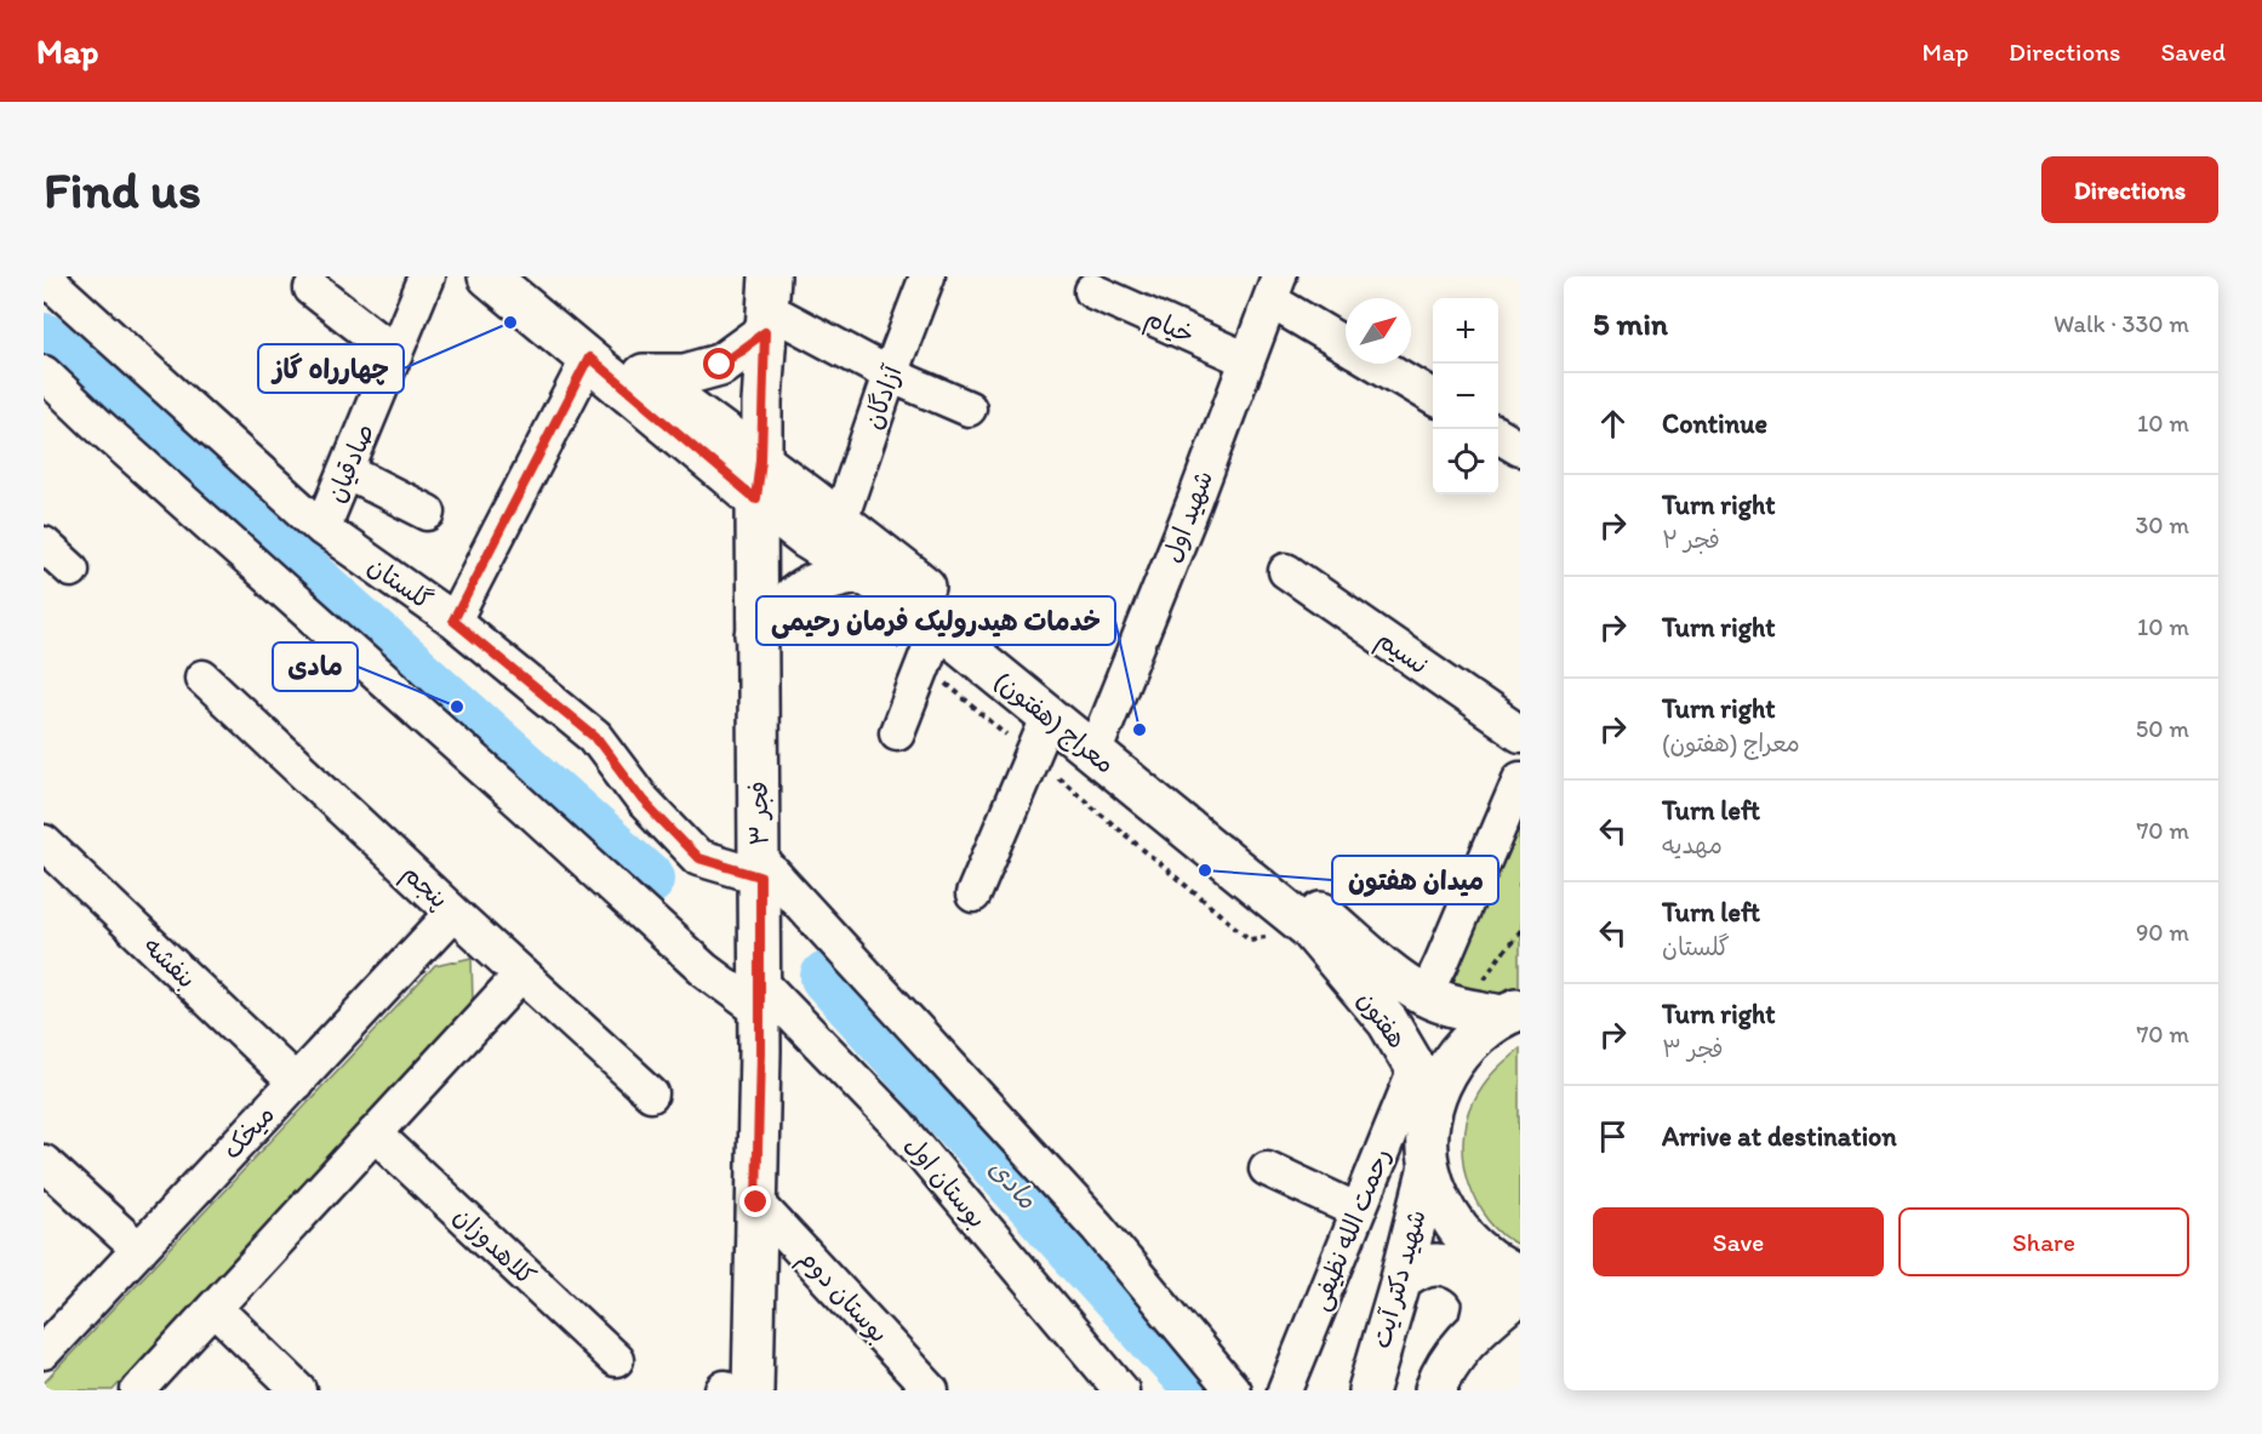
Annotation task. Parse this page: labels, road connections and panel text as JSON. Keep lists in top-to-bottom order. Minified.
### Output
{"streets":{"main road":["معراج (هفتون)","فجر ۳","هفتون","شهید دکتر آیت"],"street":["خیام","آزادگان","صادقیان","شهید اول","گلستان","نسیم","پنجم","بنفشه","میخک","بوستان اول","رحمت الله نظیفی","کلاهدوزان","بوستان دوم"]},"crossings":[["خیام","شهید اول"],["آزادگان","معراج (هفتون)"],["صادقیان","گلستان"],["شهید اول","معراج (هفتون)"],["گلستان","فجر ۳"],["معراج (هفتون)","فجر ۳"],["معراج (هفتون)","هفتون"],["فجر ۳","بوستان اول"],["فجر ۳","بوستان دوم"],["پنجم","میخک"],["بنفشه","میخک"],["هفتون","رحمت الله نظیفی"]],"water":["مادی"],"places":["چهارراه گاز","مادی","خدمات هیدرولیک فرمان رحیمی","میدان هفتون"],"north":"top right","page":{"header":"Map","nav":["Map","Directions","Saved"],"buttons":["Directions",["Save","Share"]],"title":"Find us","heading":["5 min","Walk · 330 m"],"map_buttons":["+","−"],"list":[["Continue","10 m"],["Turn right","فجر ۲","30 m"],["Turn right","10 m"],["Turn right","معراج (هفتون)","50 m"],["Turn left","مهدیه","70 m"],["Turn left","گلستان","90 m"],["Turn right","فجر ۳","70 m"],"Arrive at destination"]}}
